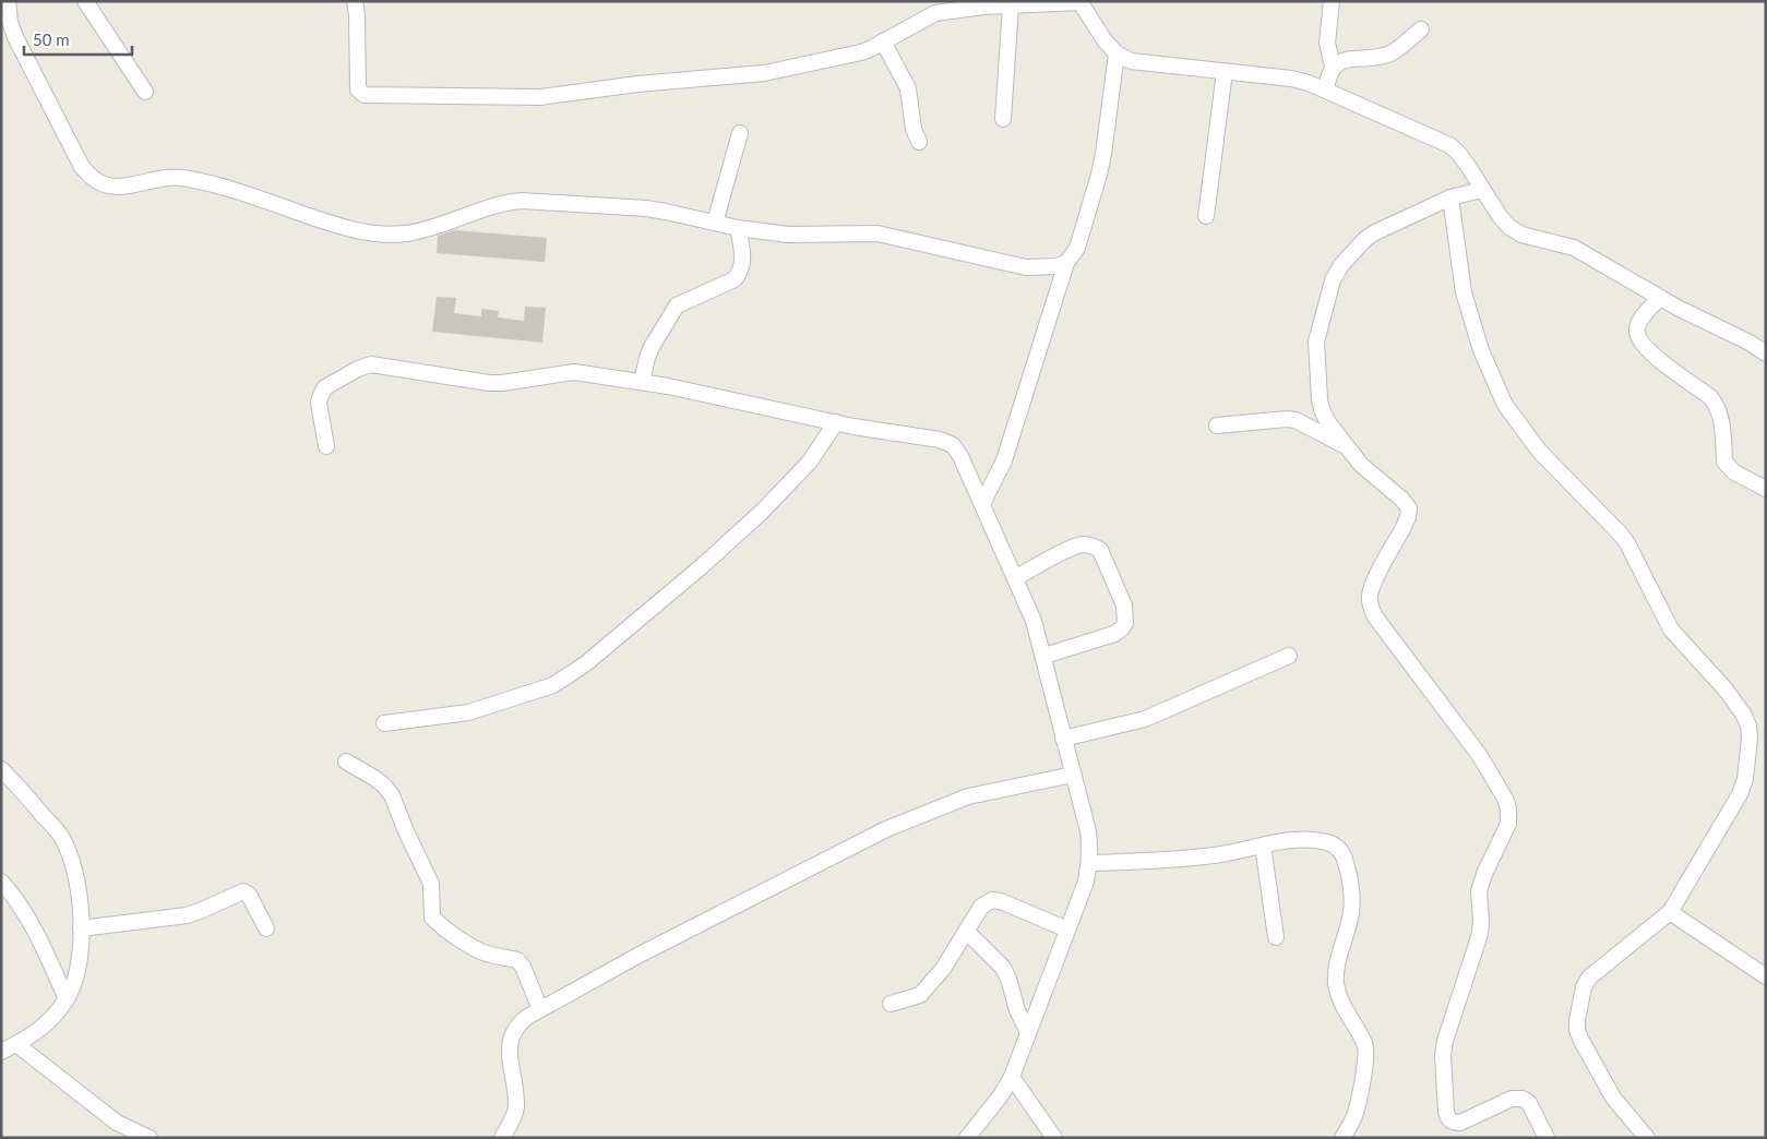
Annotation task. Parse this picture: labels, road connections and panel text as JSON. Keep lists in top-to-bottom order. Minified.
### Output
{"scale_bar":"50 m"}
